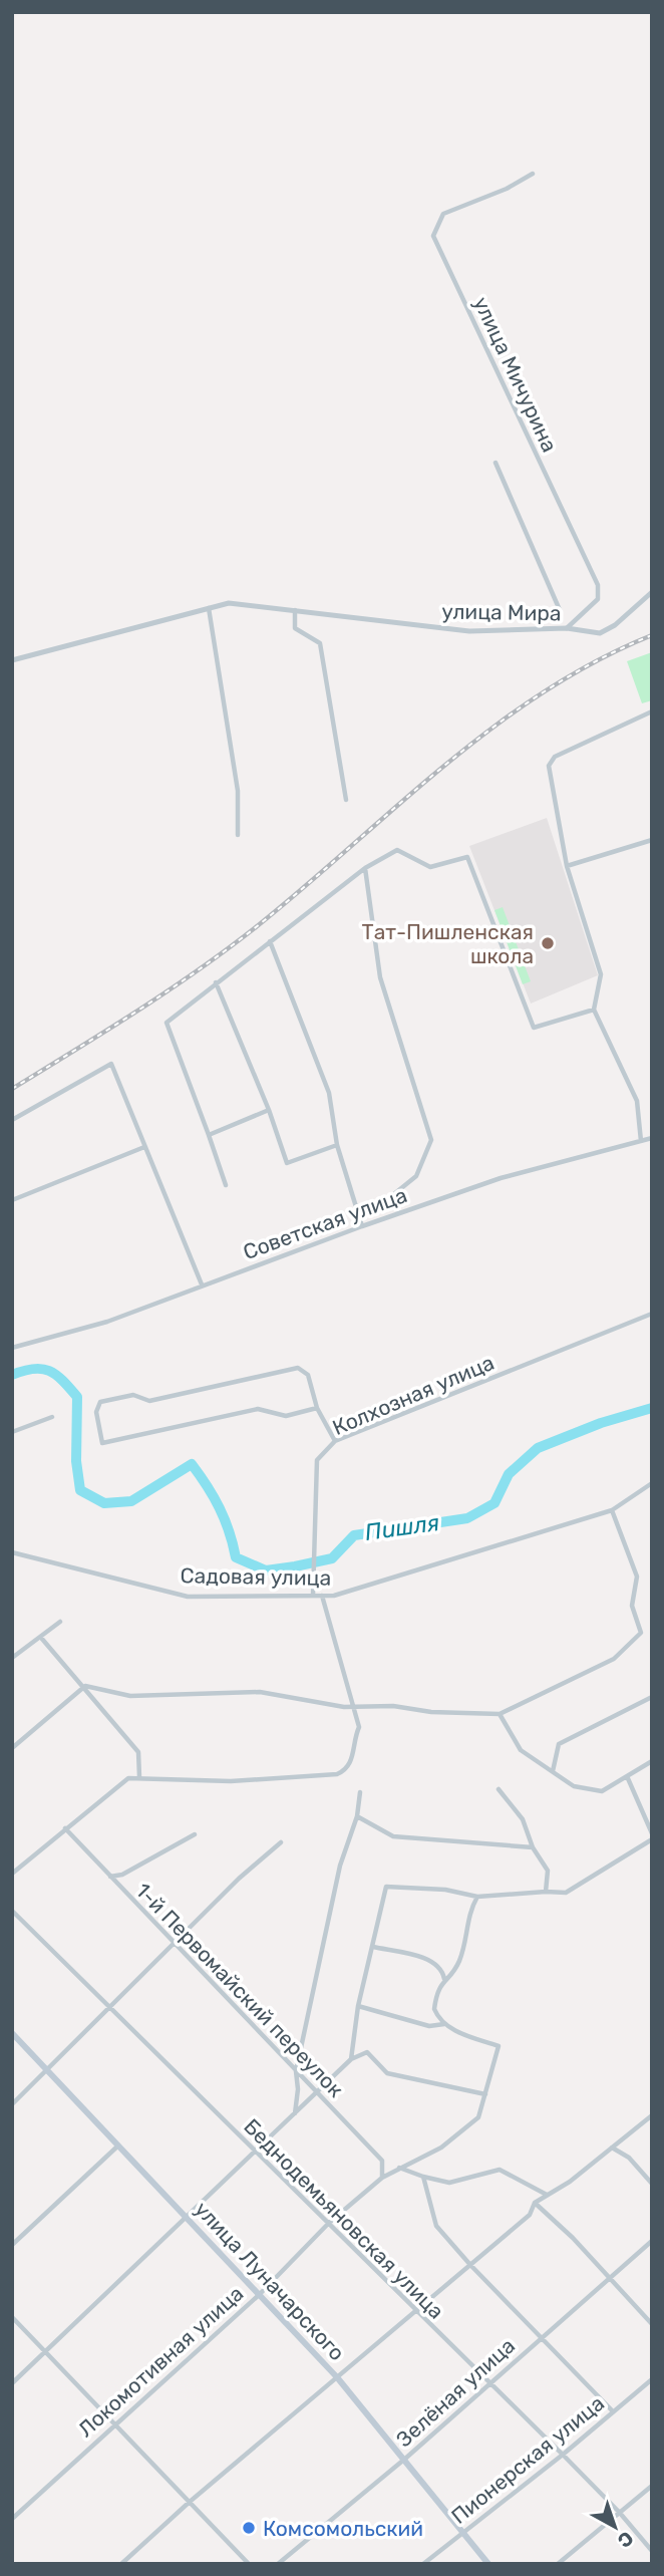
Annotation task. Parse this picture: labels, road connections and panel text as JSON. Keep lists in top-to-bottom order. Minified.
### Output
{"streets":{"main road":["улица Луначарского"],"street":["улица Мичурина","улица Мира","Советская улица","Колхозная улица","Садовая улица","1-й Первомайский переулок","Беднодемьяновская улица","Локомотивная улица","Зелёная улица","Пионерская улица"]},"crossings":[["улица Мичурина","улица Мира"],["Колхозная улица","Садовая улица"],["1-й Первомайский переулок","Локомотивная улица"],["Беднодемьяновская улица","Локомотивная улица"],["Беднодемьяновская улица","Зелёная улица"],["Беднодемьяновская улица","Пионерская улица"],["улица Луначарского","Локомотивная улица"],["улица Луначарского","Зелёная улица"],["улица Луначарского","Пионерская улица"]],"water":["Пишля"],"places":["Тат-Пишленская школа","Комсомольский"],"north":"bottom right"}
